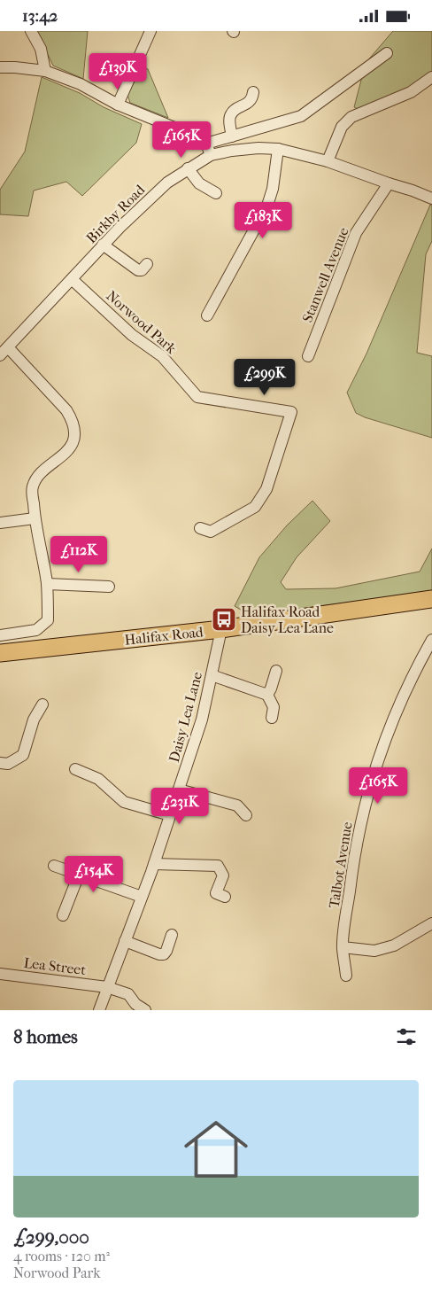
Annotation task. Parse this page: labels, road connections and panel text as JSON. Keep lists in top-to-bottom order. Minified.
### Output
{"streets":{"highway":["Halifax Road"],"street":["Birkby Road","Stanwell Avenue","Norwood Park","Daisy Lea Lane","Talbot Avenue","Lea Street"]},"crossings":[["Birkby Road","Stanwell Avenue"],["Birkby Road","Norwood Park"],["Halifax Road","Daisy Lea Lane"],["Daisy Lea Lane","Lea Street"]],"places":{"bus stop":["Halifax Road Daisy Lea Lane"]},"page":{"status":"13:42","price":["£139K","£165K","£183K","£299K","£112K","£165K","£231K","£154K"],"heading":"8 homes","list":[{"name":"£299,000","note":"4 rooms · 120 m² · Norwood Park"}]}}
